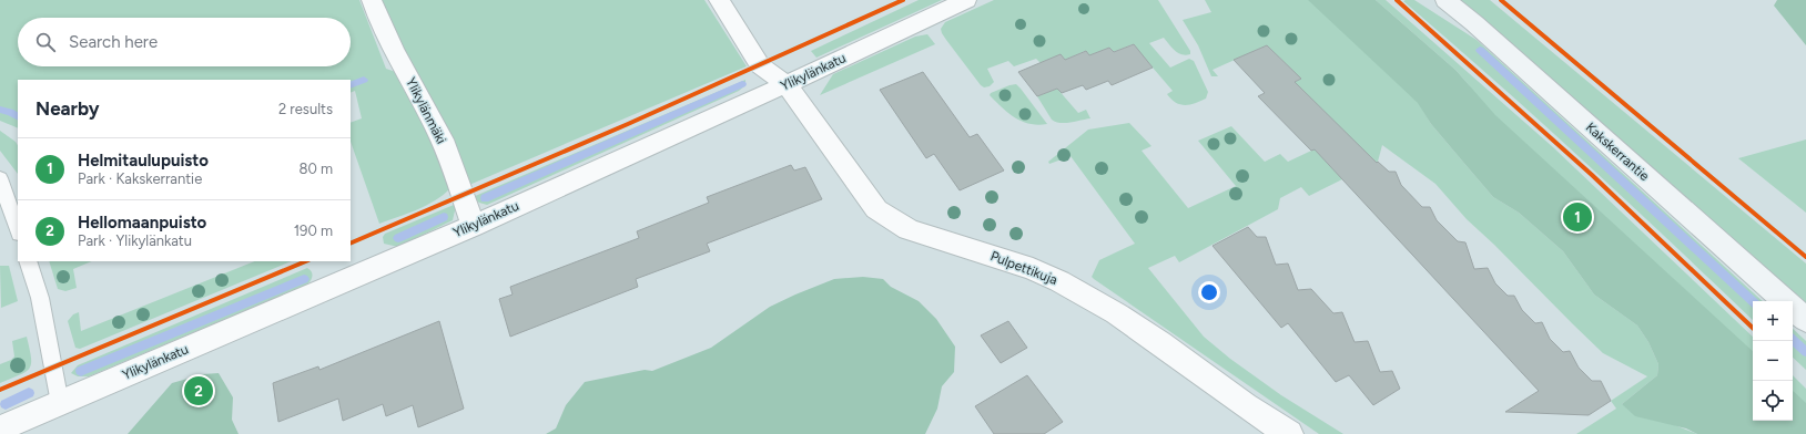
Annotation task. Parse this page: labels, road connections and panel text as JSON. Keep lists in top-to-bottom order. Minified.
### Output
{"streets":{"main road":["Kakskerrantie"],"street":["Ylikylänkatu","Ylikylänmäki","Pulpettikuja"]},"crossings":[["Ylikylänkatu","Ylikylänmäki"],["Ylikylänkatu","Pulpettikuja"]],"page":{"search":"Search here","heading":["Nearby","2 results"],"list":[{"mark":"1","name":"Helmitaulupuisto","note":"Park · Kakskerrantie","value":"80 m"},{"mark":"2","name":"Hellomaanpuisto","note":"Park · Ylikylänkatu","value":"190 m"}],"pins":["1","2"],"map_buttons":["+","−"]}}
